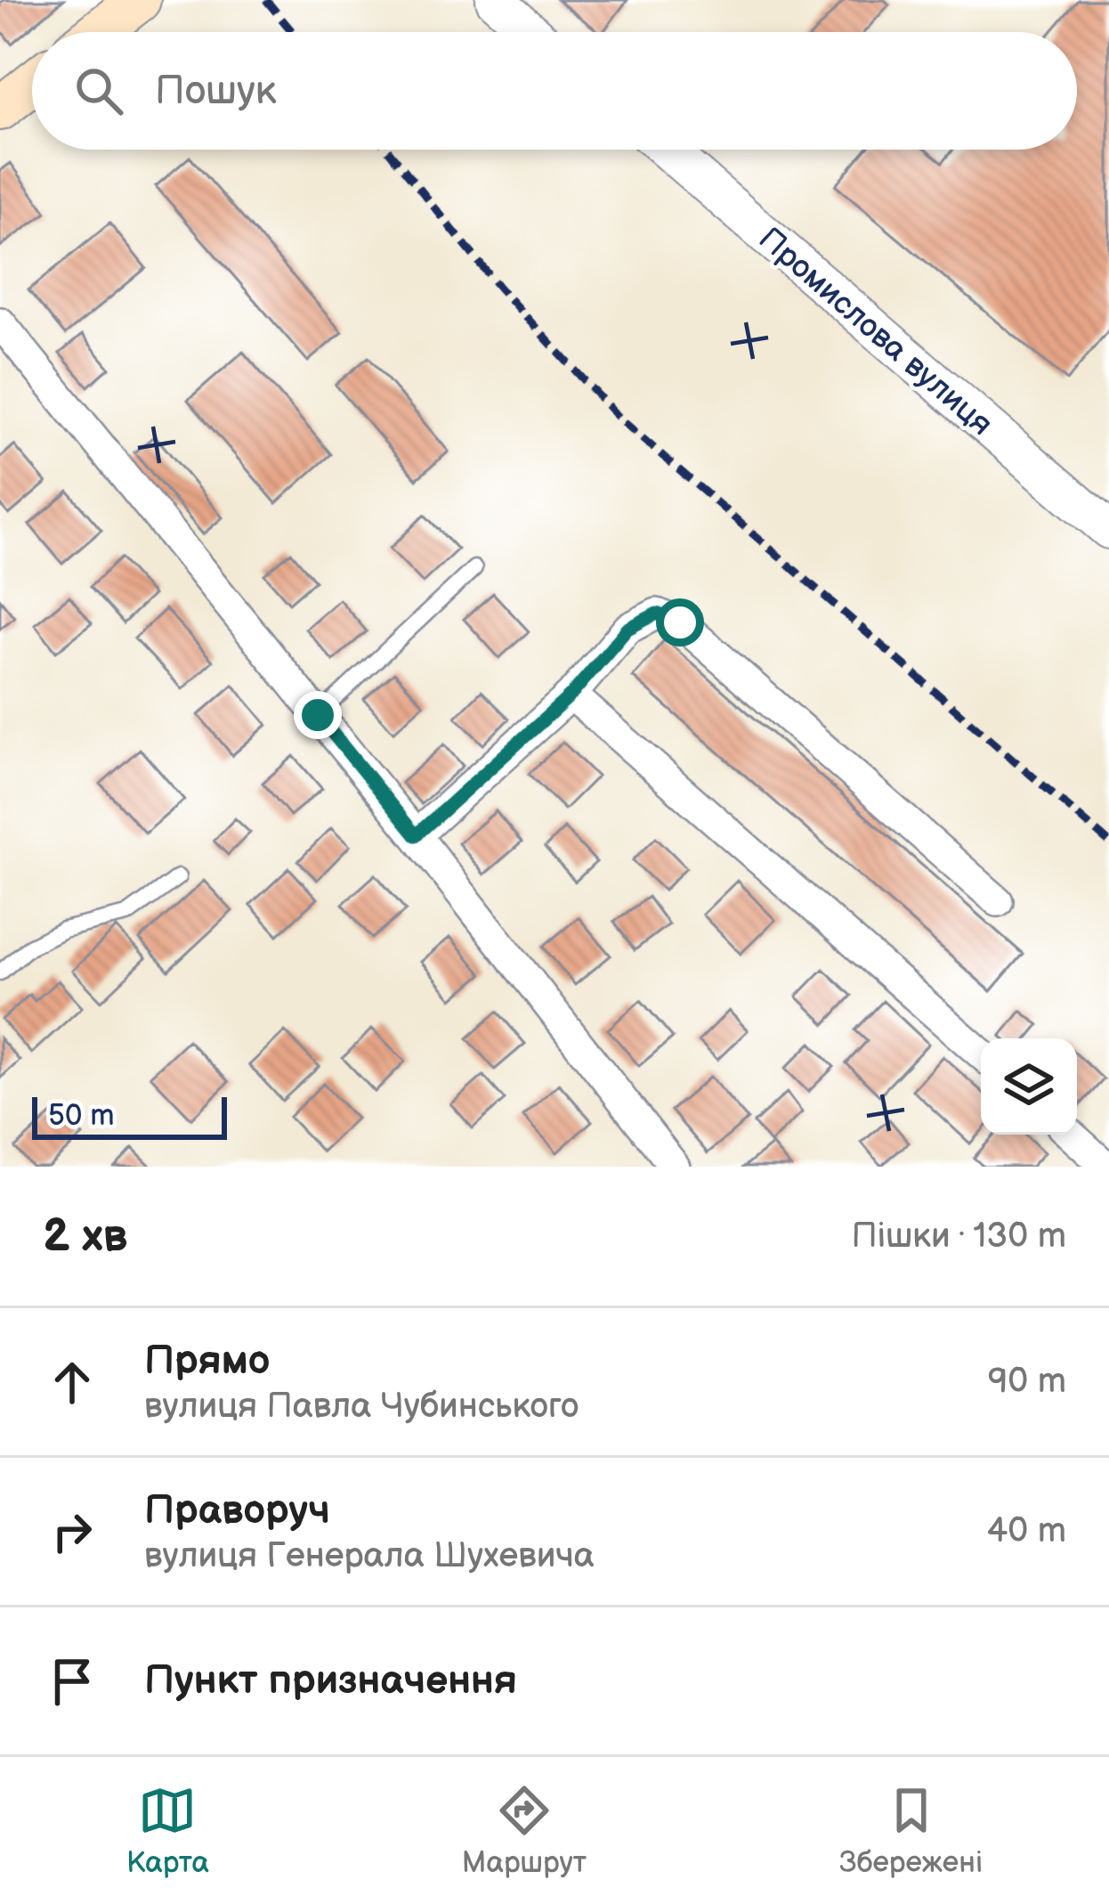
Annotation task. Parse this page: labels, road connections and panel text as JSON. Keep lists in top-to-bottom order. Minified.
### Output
{"streets":{"street":["Промислова вулиця"]},"scale_bar":"50 m","page":{"search":"Пошук","scale":"50 m","heading":["2 хв","Пішки · 130 m"],"list":[["Прямо","вулиця Павла Чубинського","90 m"],["Праворуч","вулиця Генерала Шухевича","40 m"],"Пункт призначення"],"nav":["Карта","Маршрут","Збережені"]}}
